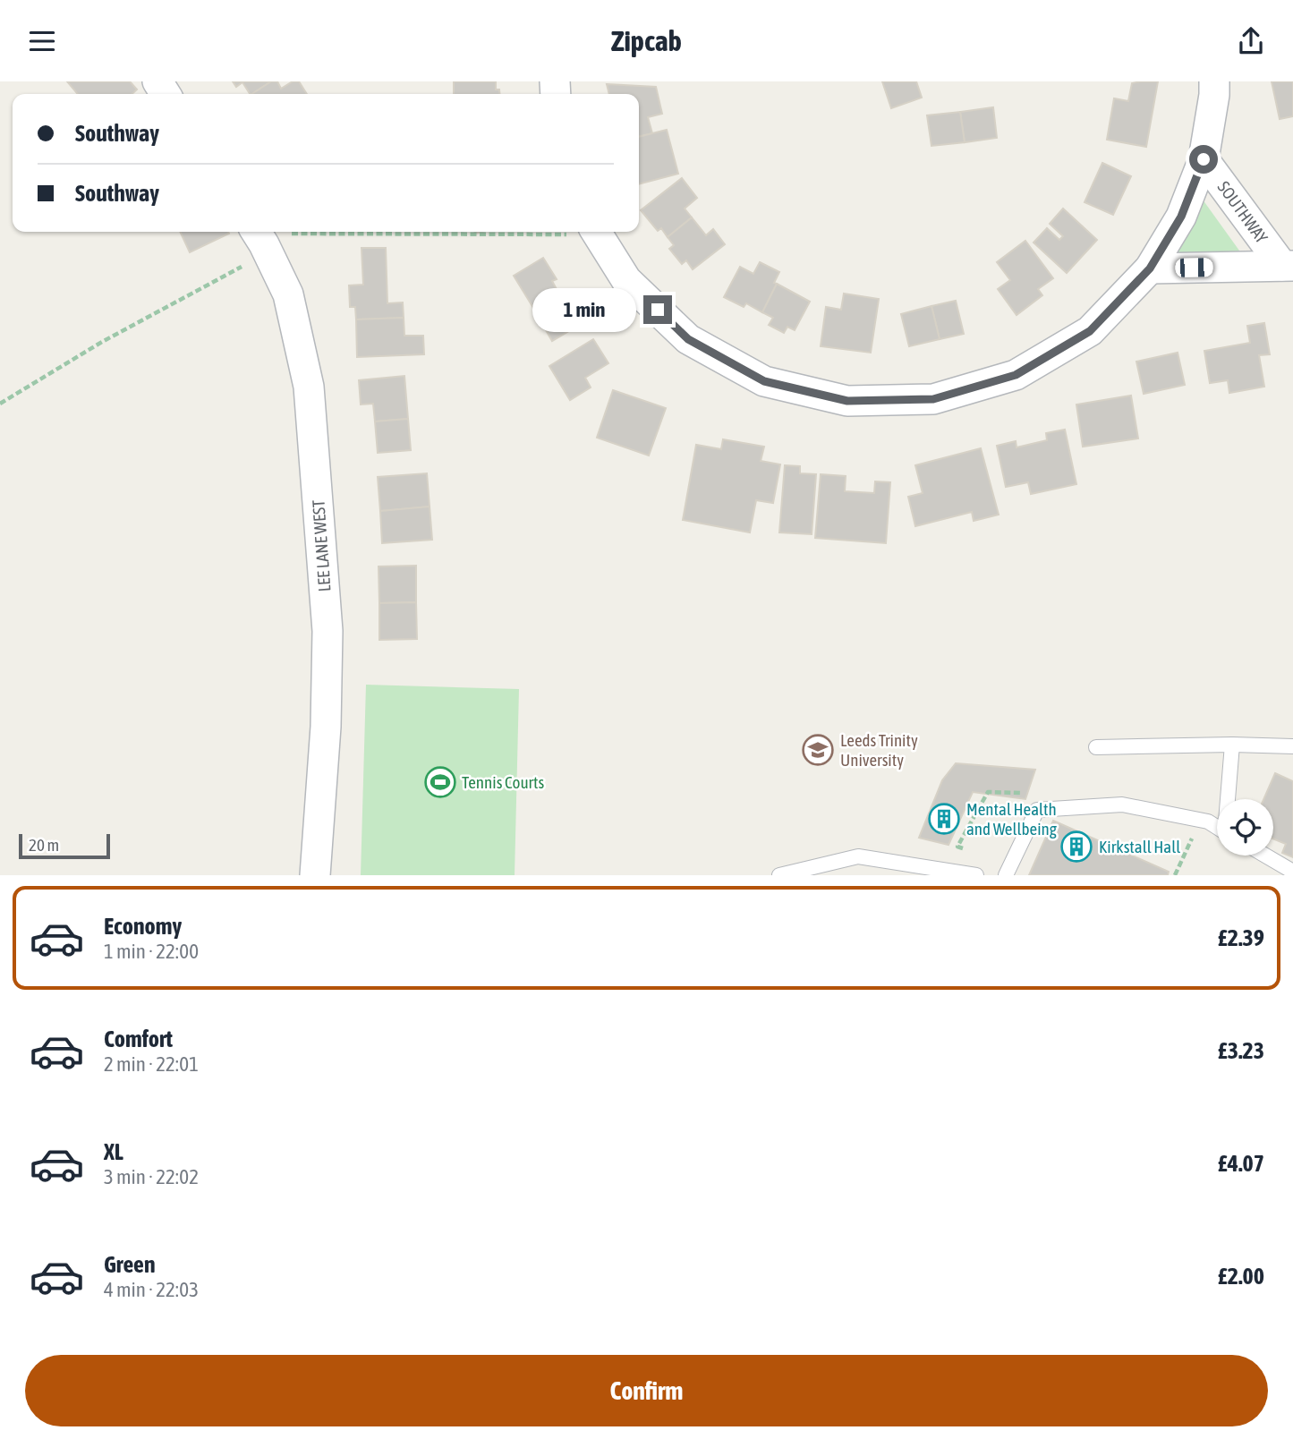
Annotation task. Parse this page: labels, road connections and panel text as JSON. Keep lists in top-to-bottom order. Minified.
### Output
{"streets":{"street":["SOUTHWAY","LEE LANE WEST"]},"places":{"school or university":["Leeds Trinity University"],"sports":["Tennis Courts"],"building":["Mental Health and Wellbeing","Kirkstall Hall"]},"scale_bar":"20 m","page":{"header":"Zipcab","banner":["Southway","Southway"],"bubble":"1 min","scale":"20 m","list":[{"name":"Economy","note":"1 min · 22:00","value":"£2.39"},{"name":"Comfort","note":"2 min · 22:01","value":"£3.23"},{"name":"XL","note":"3 min · 22:02","value":"£4.07"},{"name":"Green","note":"4 min · 22:03","value":"£2.00"}],"buttons":"Confirm"}}
